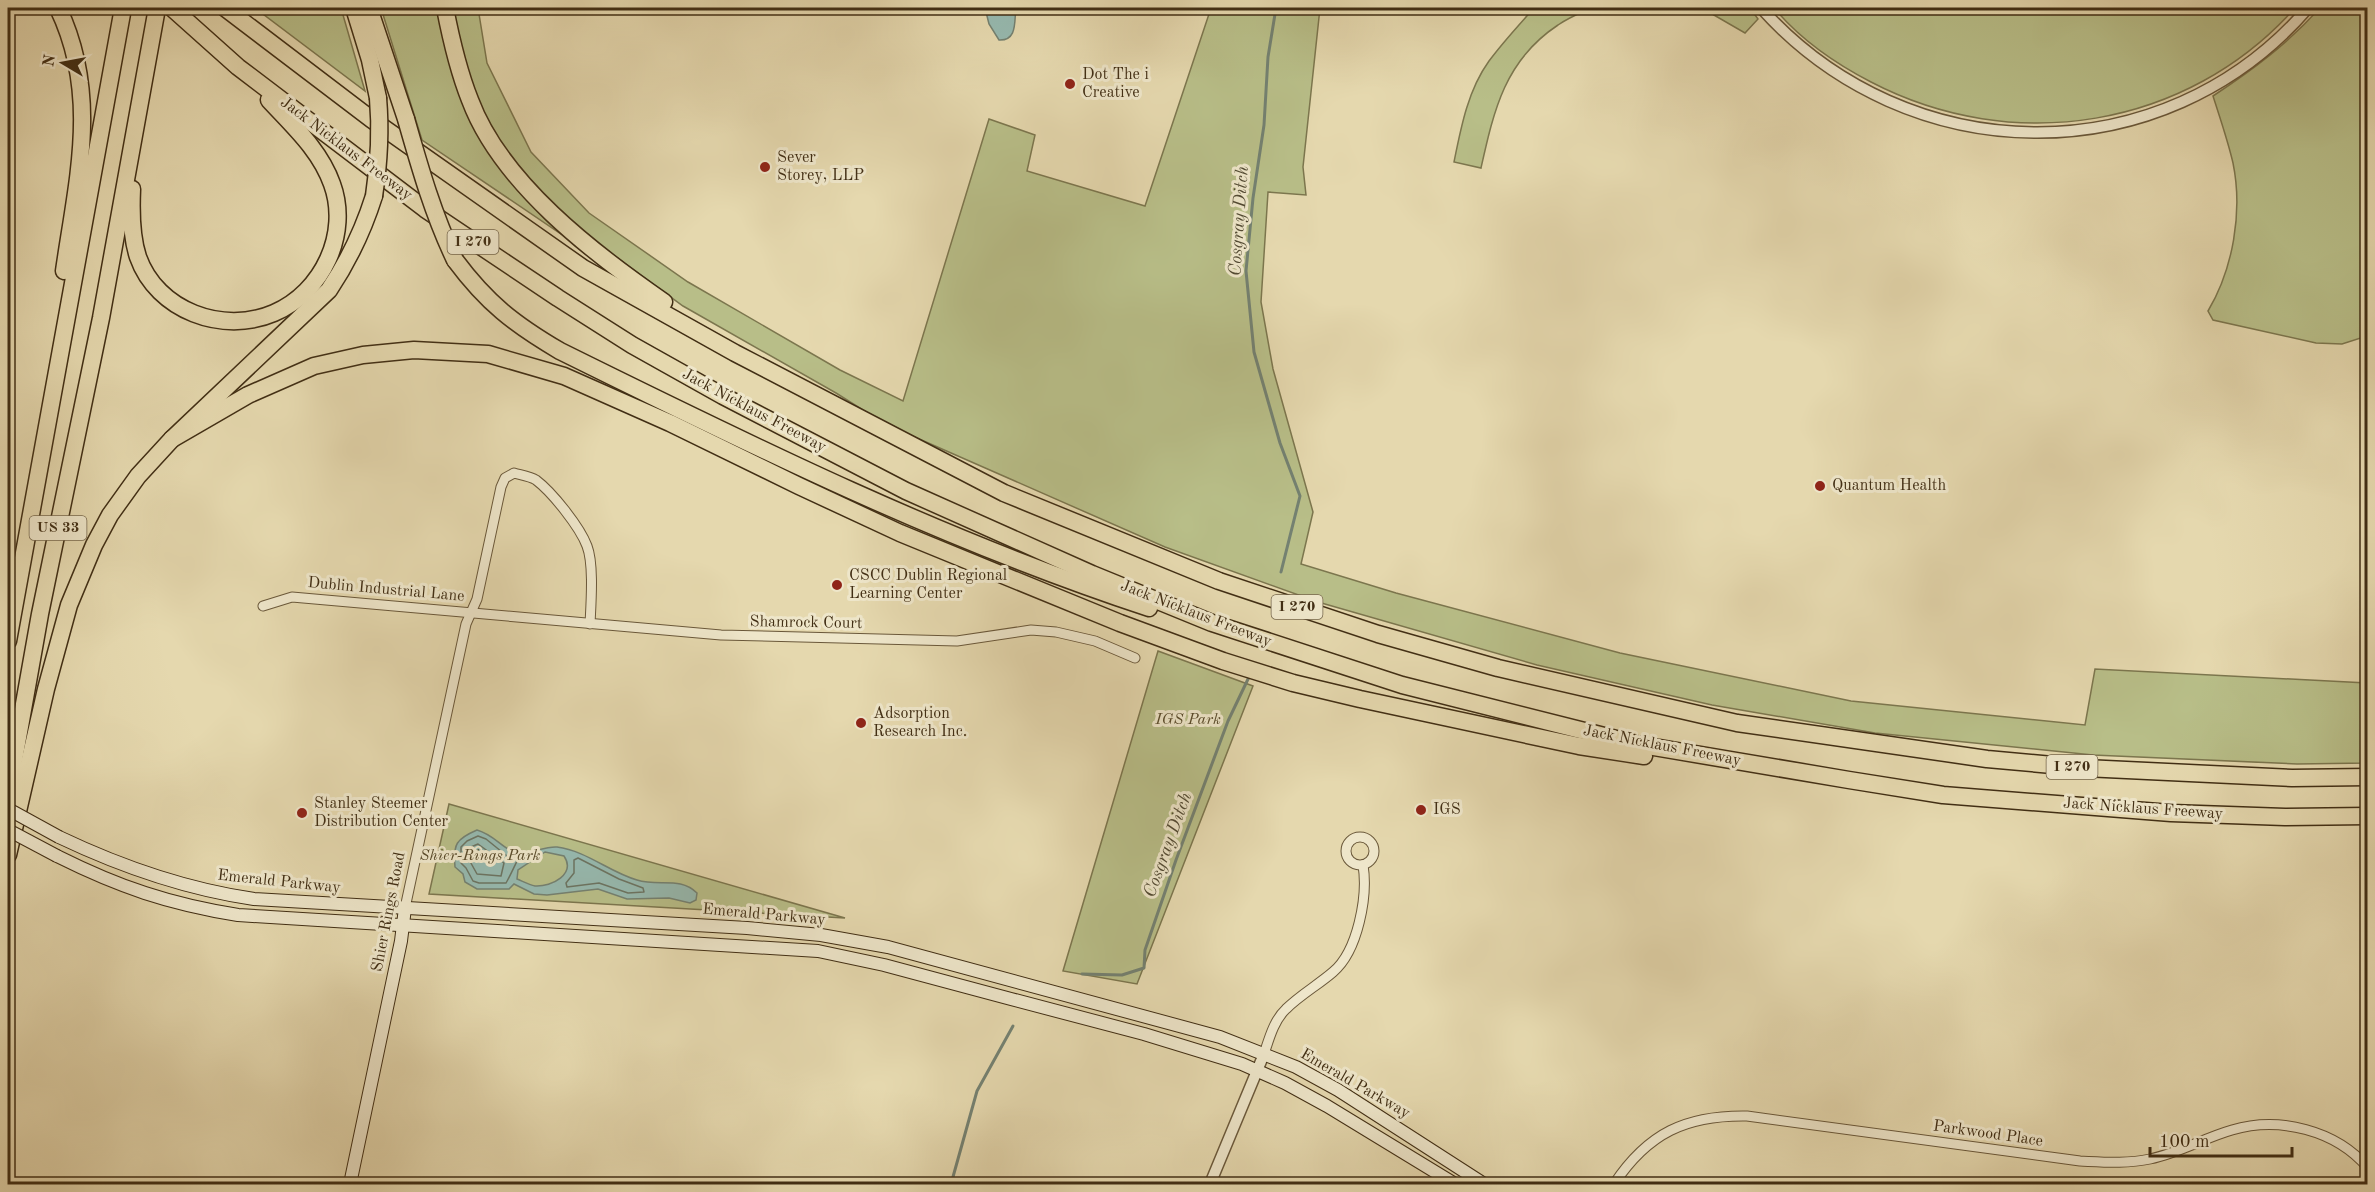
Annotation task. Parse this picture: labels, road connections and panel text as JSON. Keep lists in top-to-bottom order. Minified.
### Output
{"streets":{"highway":["Jack Nicklaus Freeway","I 270","US 33"],"main road":["Emerald Parkway","Shier Rings Road"],"street":["Dublin Industrial Lane","Shamrock Court","Parkwood Place"]},"crossings":[["Dublin Industrial Lane","Shamrock Court"],["Dublin Industrial Lane","Shier Rings Road"],["Shamrock Court","Shier Rings Road"],["Emerald Parkway","Shier Rings Road"]],"water":["Cosgray Ditch"],"parks":["IGS Park","Shier-Rings Park"],"places":["Dot The i Creative","Sever Storey, LLP","Quantum Health","CSCC Dublin Regional Learning Center","Adsorption Research Inc.","IGS","Stanley Steemer Distribution Center"],"scale_bar":"100 m","north":"left"}
